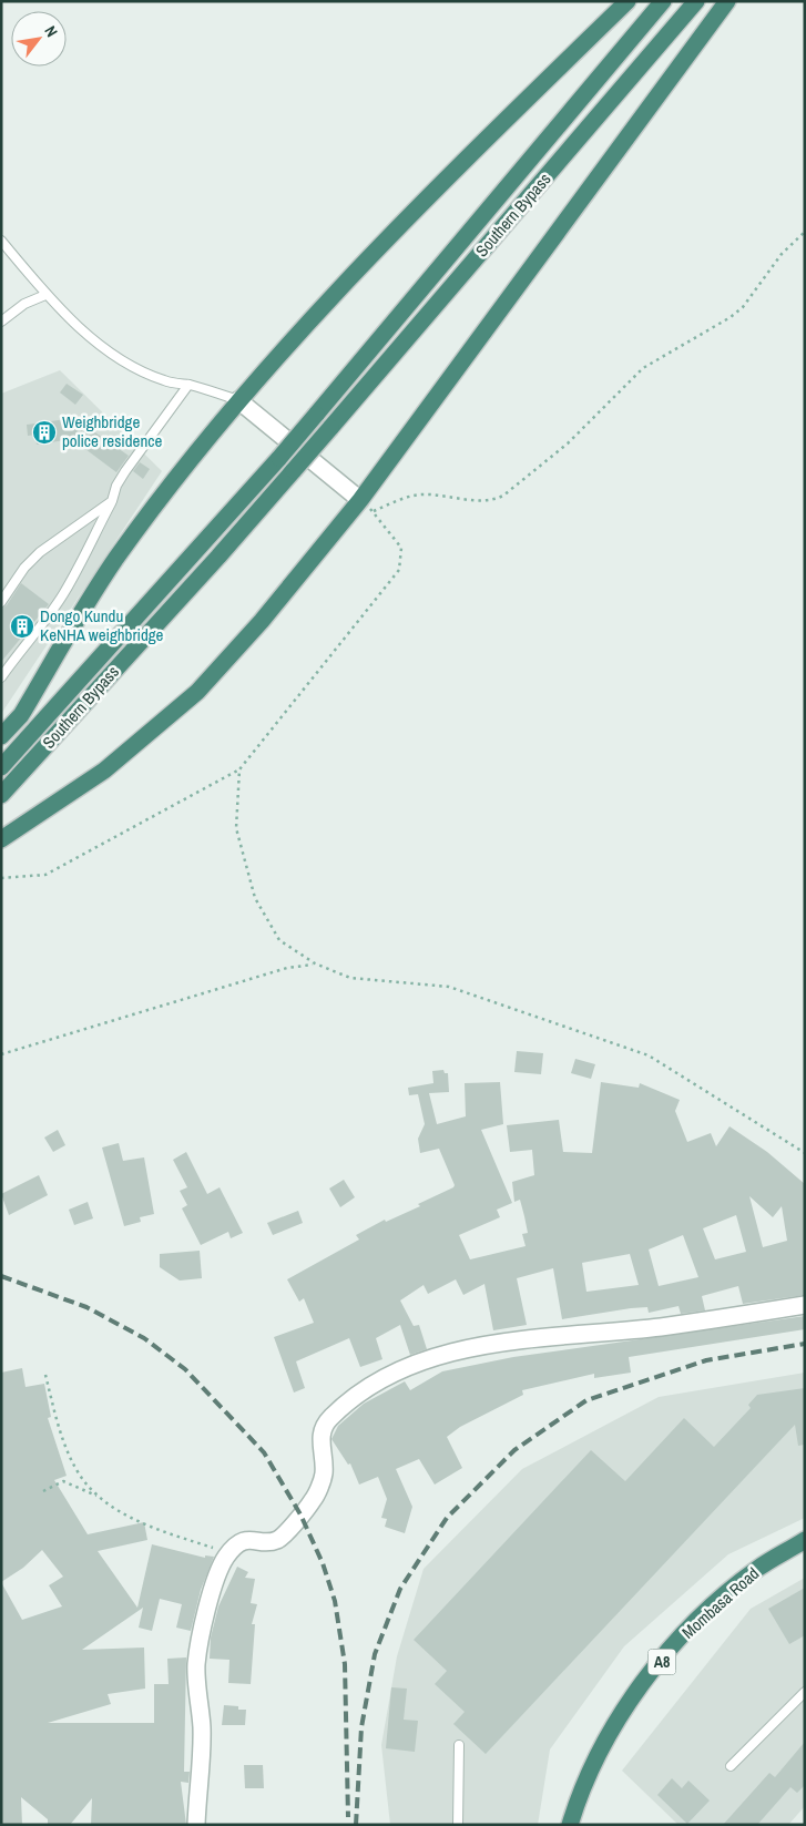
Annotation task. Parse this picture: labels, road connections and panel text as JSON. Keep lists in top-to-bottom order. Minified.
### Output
{"streets":{"highway":["Southern Bypass","Mombasa Road","A8"]},"places":{"building":["Weighbridge police residence","Dongo Kundu KeNHA weighbridge"]},"north":"top right"}
